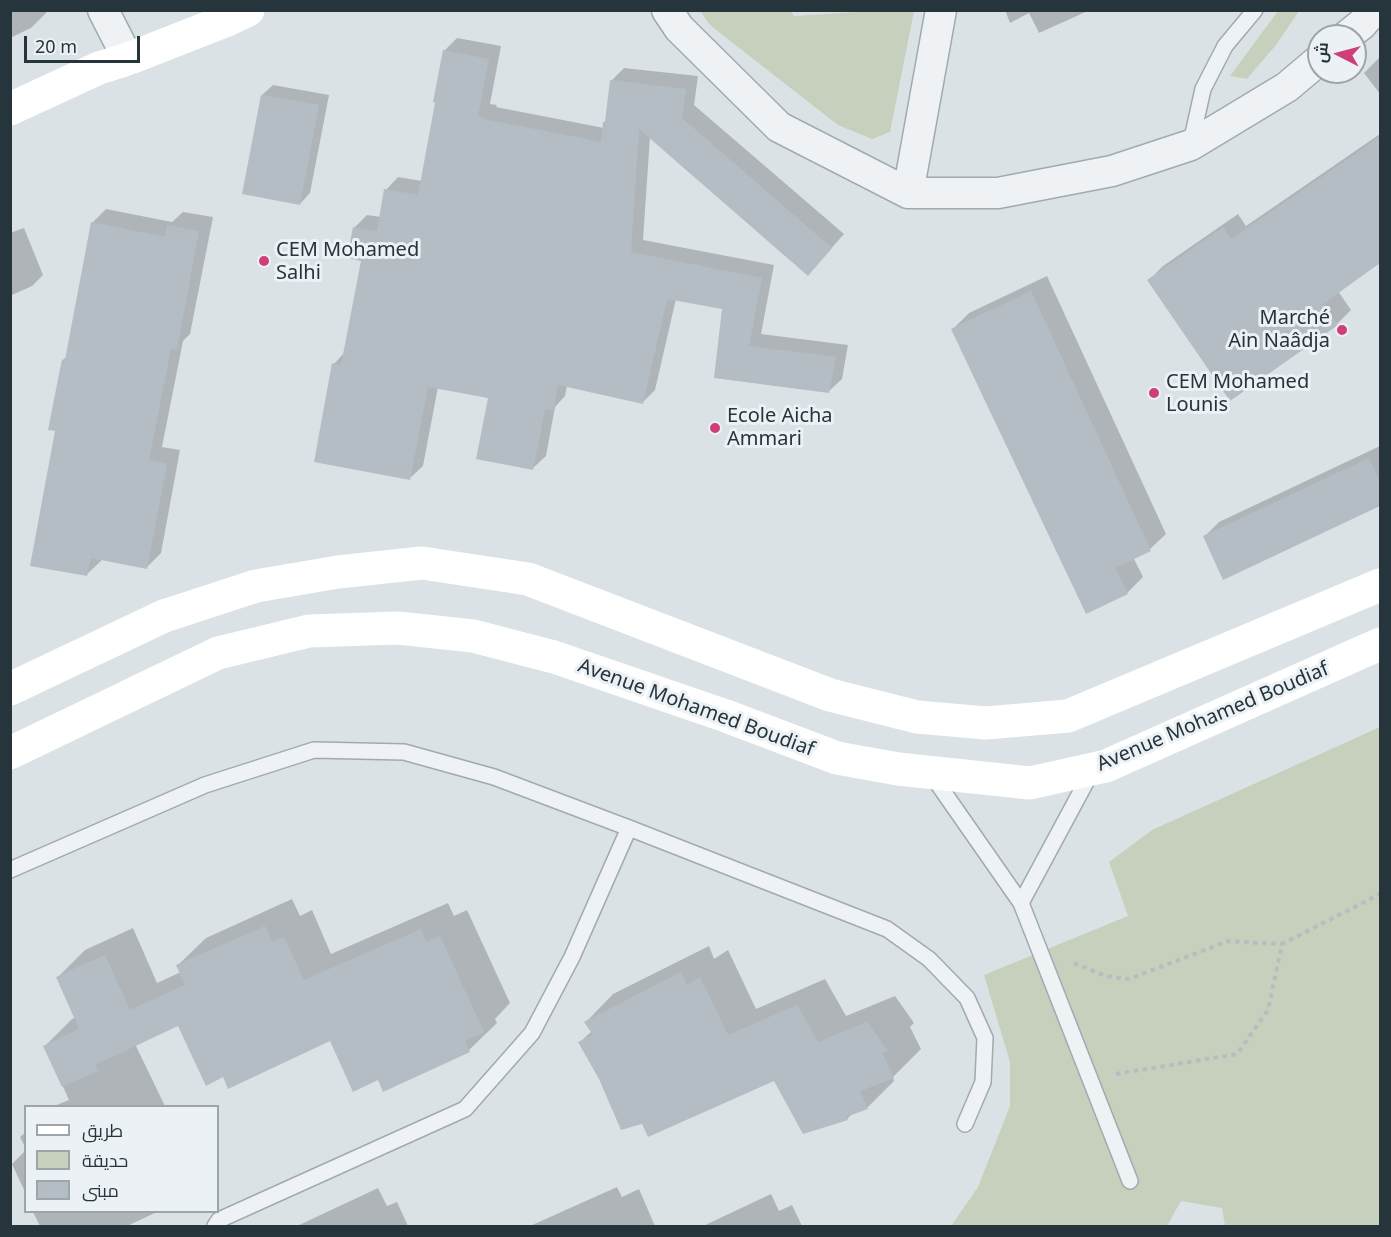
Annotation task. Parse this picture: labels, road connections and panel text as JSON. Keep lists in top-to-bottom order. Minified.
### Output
{"streets":{"main road":["Avenue Mohamed Boudiaf"]},"places":["CEM Mohamed Salhi","Marché Ain Naâdja","CEM Mohamed Lounis","Ecole Aicha Ammari"],"legend":["طريق","حديقة","مبنى"],"scale_bar":"20 m","north":"left"}
